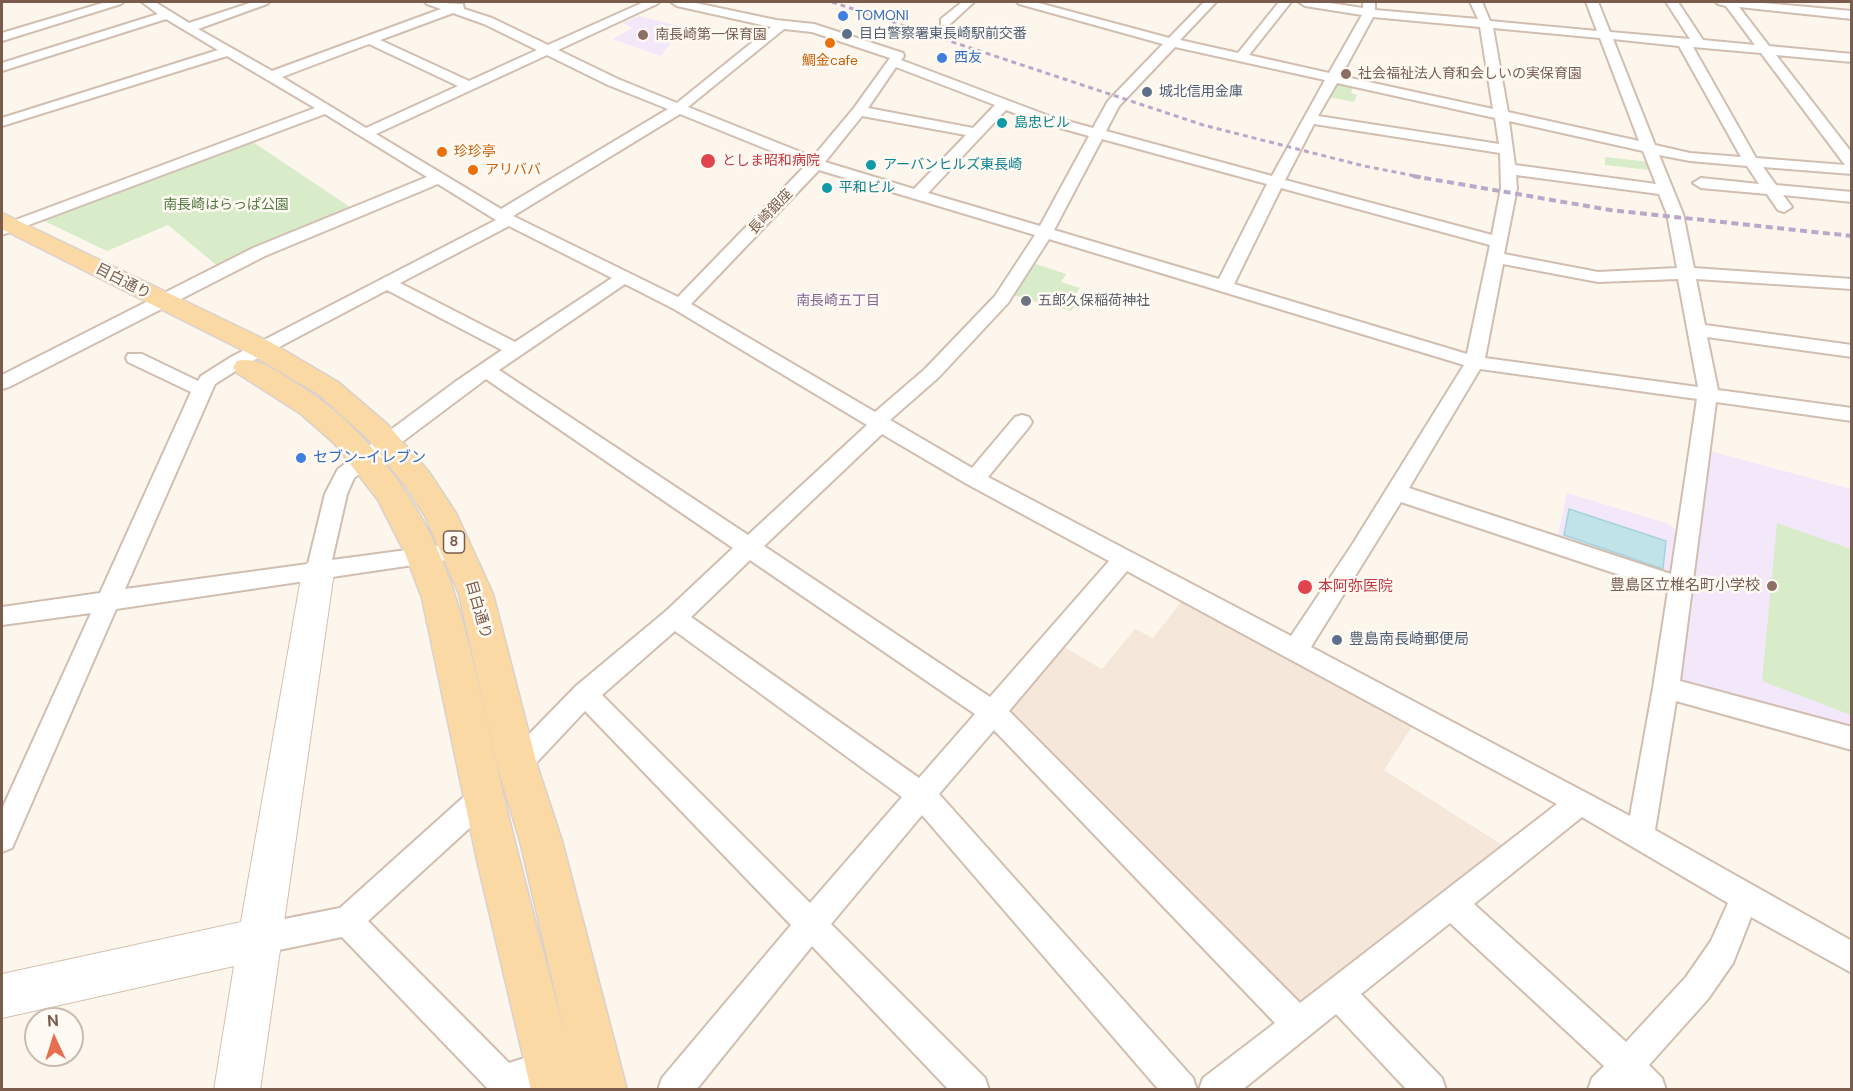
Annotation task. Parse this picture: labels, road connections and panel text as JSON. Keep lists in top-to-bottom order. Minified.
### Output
{"streets":{"main road":["目白通り","8"],"street":["長崎銀座"]},"districts":["南長崎五丁目"],"parks":["南長崎はらっぱ公園"],"places":["TOMONI","目白警察署東長崎駅前交番","南長崎第一保育園","鯛金cafe","西友","社会福祉法人育和会しいの実保育園","城北信用金庫","島忠ビル","珍珍亭","としま昭和病院","アーバンヒルズ東長崎","アリババ","平和ビル","五郎久保稲荷神社","セブン-イレブン","豊島区立椎名町小学校","本阿弥医院","豊島南長崎郵便局"],"north":"top"}
